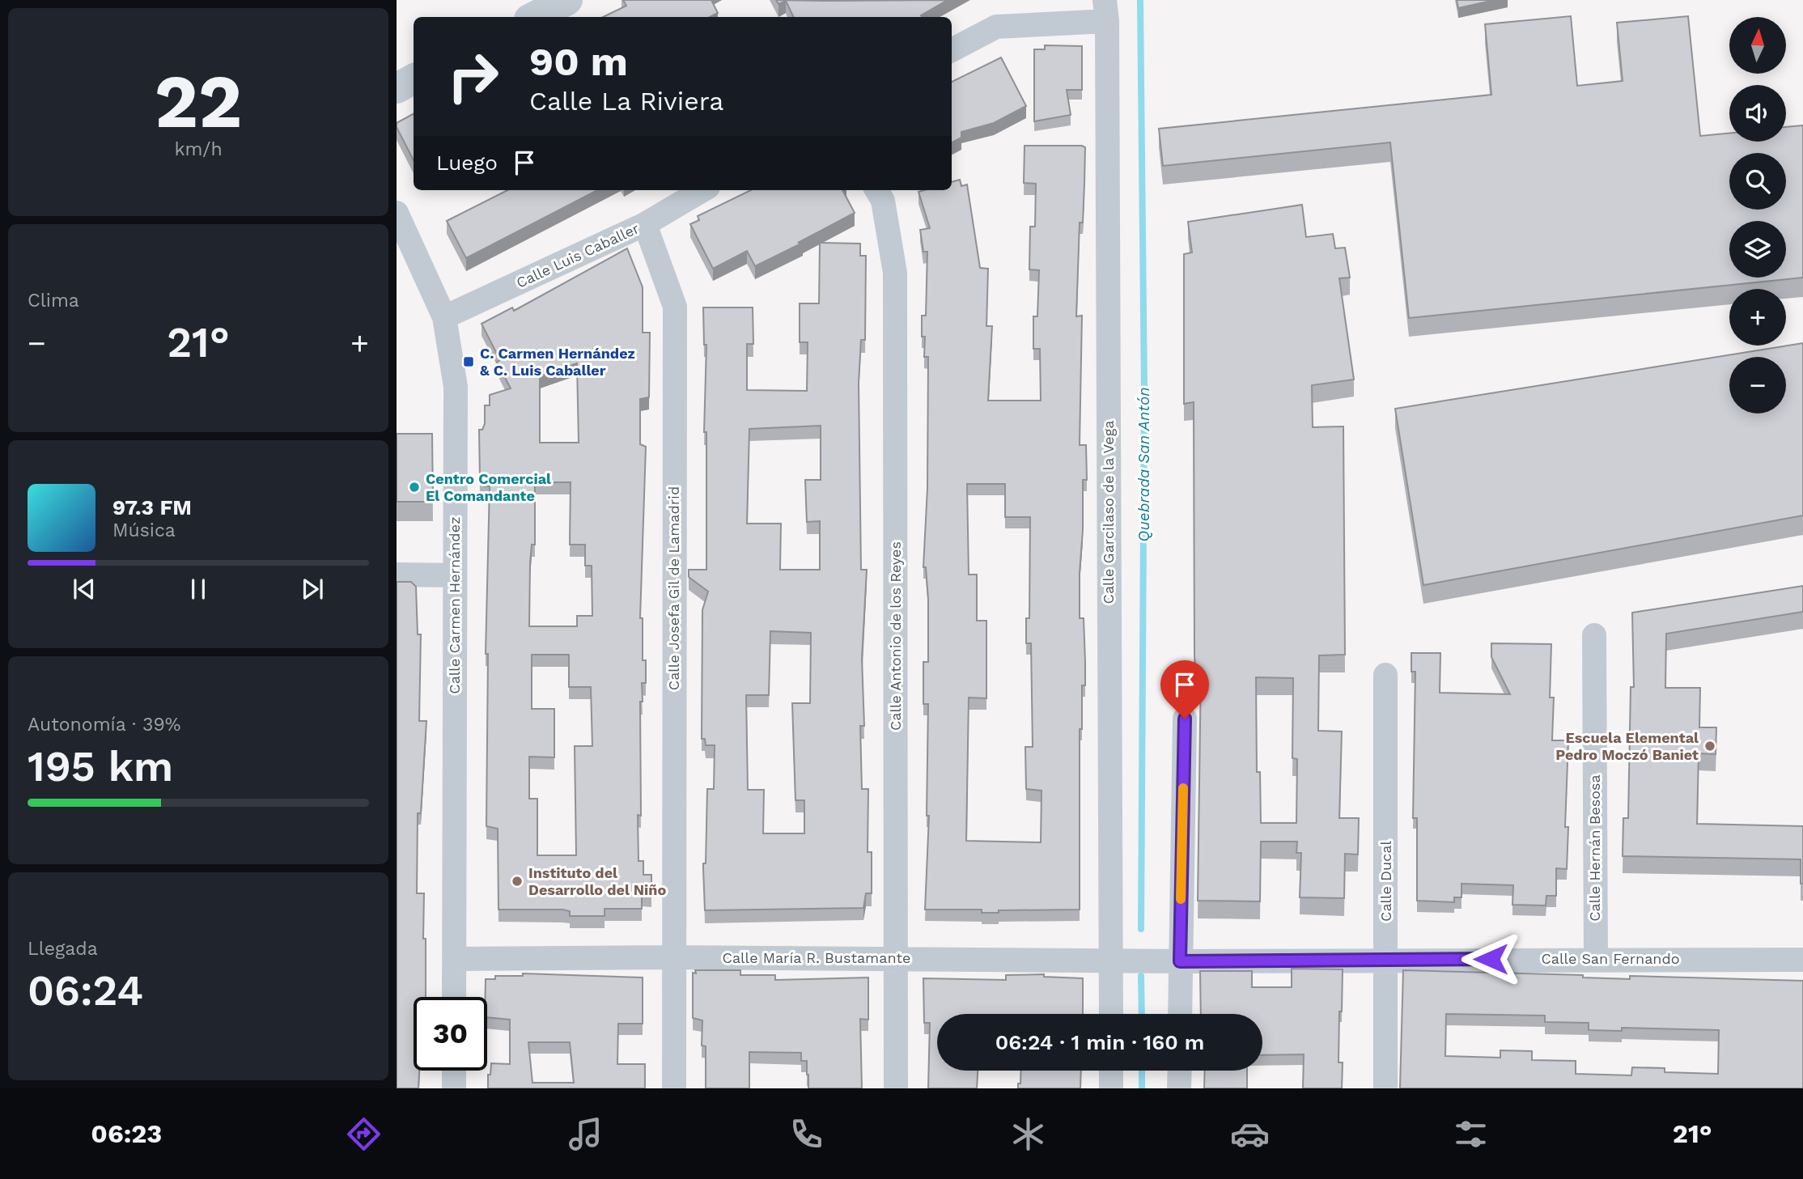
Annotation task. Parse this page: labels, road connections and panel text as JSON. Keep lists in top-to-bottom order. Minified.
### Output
{"streets":{"street":["Calle Luis Caballer","Calle Garcilaso de la Vega","Calle Josefa Gil de Lamadrid","Calle Carmen Hernández","Calle Antonio de los Reyes","Calle Hernán Besosa","Calle Ducal","Calle María R. Bustamante","Calle San Fernando"]},"crossings":[["Calle Luis Caballer","Calle Josefa Gil de Lamadrid"],["Calle Luis Caballer","Calle Carmen Hernández"],["Calle Garcilaso de la Vega","Calle María R. Bustamante"],["Calle Josefa Gil de Lamadrid","Calle María R. Bustamante"],["Calle Carmen Hernández","Calle María R. Bustamante"],["Calle Antonio de los Reyes","Calle María R. Bustamante"],["Calle Hernán Besosa","Calle San Fernando"],["Calle Ducal","Calle San Fernando"],["Calle María R. Bustamante","Calle San Fernando"]],"water":["Quebrada San Antón"],"places":{"transit":["C. Carmen Hernández & C. Luis Caballer"],"other":["Centro Comercial El Comandante","Escuela Elemental Pedro Moczó Baniet","Instituto del Desarrollo del Niño"]},"north":"top","page":{"tile":[["22","km/h"],"Clima",["Autonomía · 39%","195 km"],["Llegada","06:24"]],"map_buttons":["+","−"],"turn":["90 m","Calle La Riviera"],"then":"Luego","heat":["−","21°","+"],"song":["97.3 FM","Música"],"limit":"30","trip":"06:24 · 1 min · 160 m","tabs":["06:23","21°"]}}
